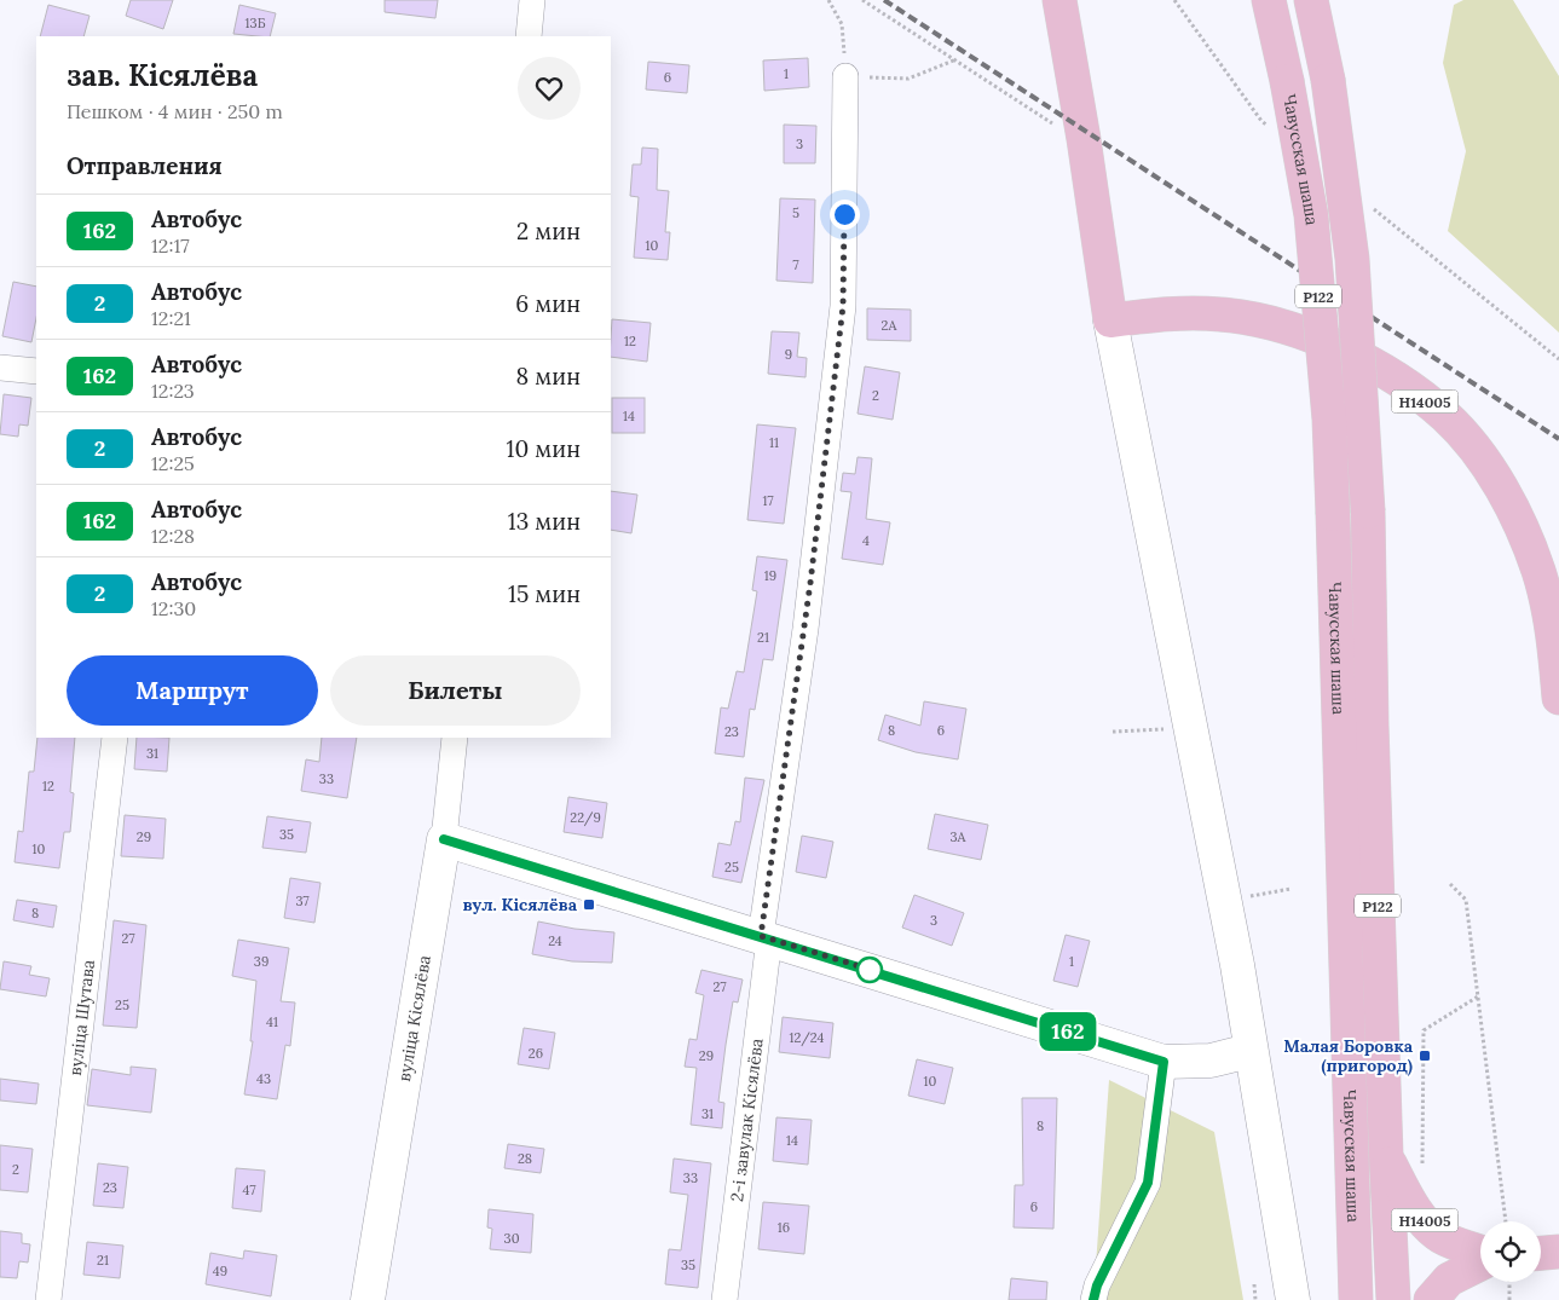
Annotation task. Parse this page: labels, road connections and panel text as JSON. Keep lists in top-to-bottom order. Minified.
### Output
{"streets":{"main road":["Чавусская шаша","Р122","Н14005"],"street":["вуліца Шутава","вуліца Кісялёва","2-і завулак Кісялёва"]},"crossings":[["Чавусская шаша","Н14005"]],"places":{"transit":["вул. Кісялёва","Малая Боровка (пригород)"]},"lines":["bus line 162"],"house_numbers":["13Б","1","6","3","5","10","7","2А","12","9","2","14","11","17","4","19","21","8","6","23","31","33","12","22/9","35","29","3А","10","25","37","8","3","27","24","39","1","27","25","41","12/24","26","29","43","10","31","8","14","28","2","33","23","47","6","16","30","21","35","49"],"page":{"on_map":"162","heading":[["зав. Кісялёва","Пешком · 4 мин · 250 m"],"Отправления"],"list":[{"mark":"162","name":"Автобус","note":"12:17","value":"2 мин"},{"mark":"2","name":"Автобус","note":"12:21","value":"6 мин"},{"mark":"162","name":"Автобус","note":"12:23","value":"8 мин"},{"mark":"2","name":"Автобус","note":"12:25","value":"10 мин"},{"mark":"162","name":"Автобус","note":"12:28","value":"13 мин"},{"mark":"2","name":"Автобус","note":"12:30","value":"15 мин"}],"buttons":["Маршрут","Билеты"]}}
